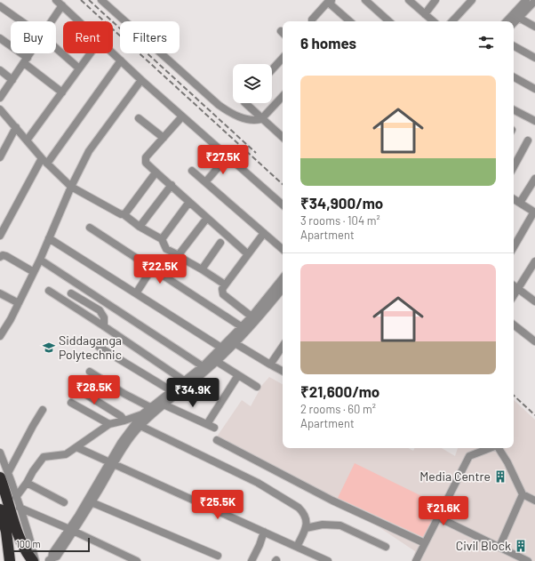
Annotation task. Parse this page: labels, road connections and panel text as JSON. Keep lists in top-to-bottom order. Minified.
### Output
{"places":{"school or university":["Siddaganga Polytechnic"],"building":["Media Centre","Civil Block"]},"scale_bar":"100 m","page":{"chip":["Buy","Rent","Filters"],"heading":"6 homes","list":[{"name":"₹34,900/mo","note":"3 rooms · 104 m² · Apartment"},{"name":"₹21,600/mo","note":"2 rooms · 60 m² · Apartment"}],"price":["₹27.5K","₹22.5K","₹28.5K","₹34.9K","₹25.5K","₹21.6K"],"scale":"100 m"}}
